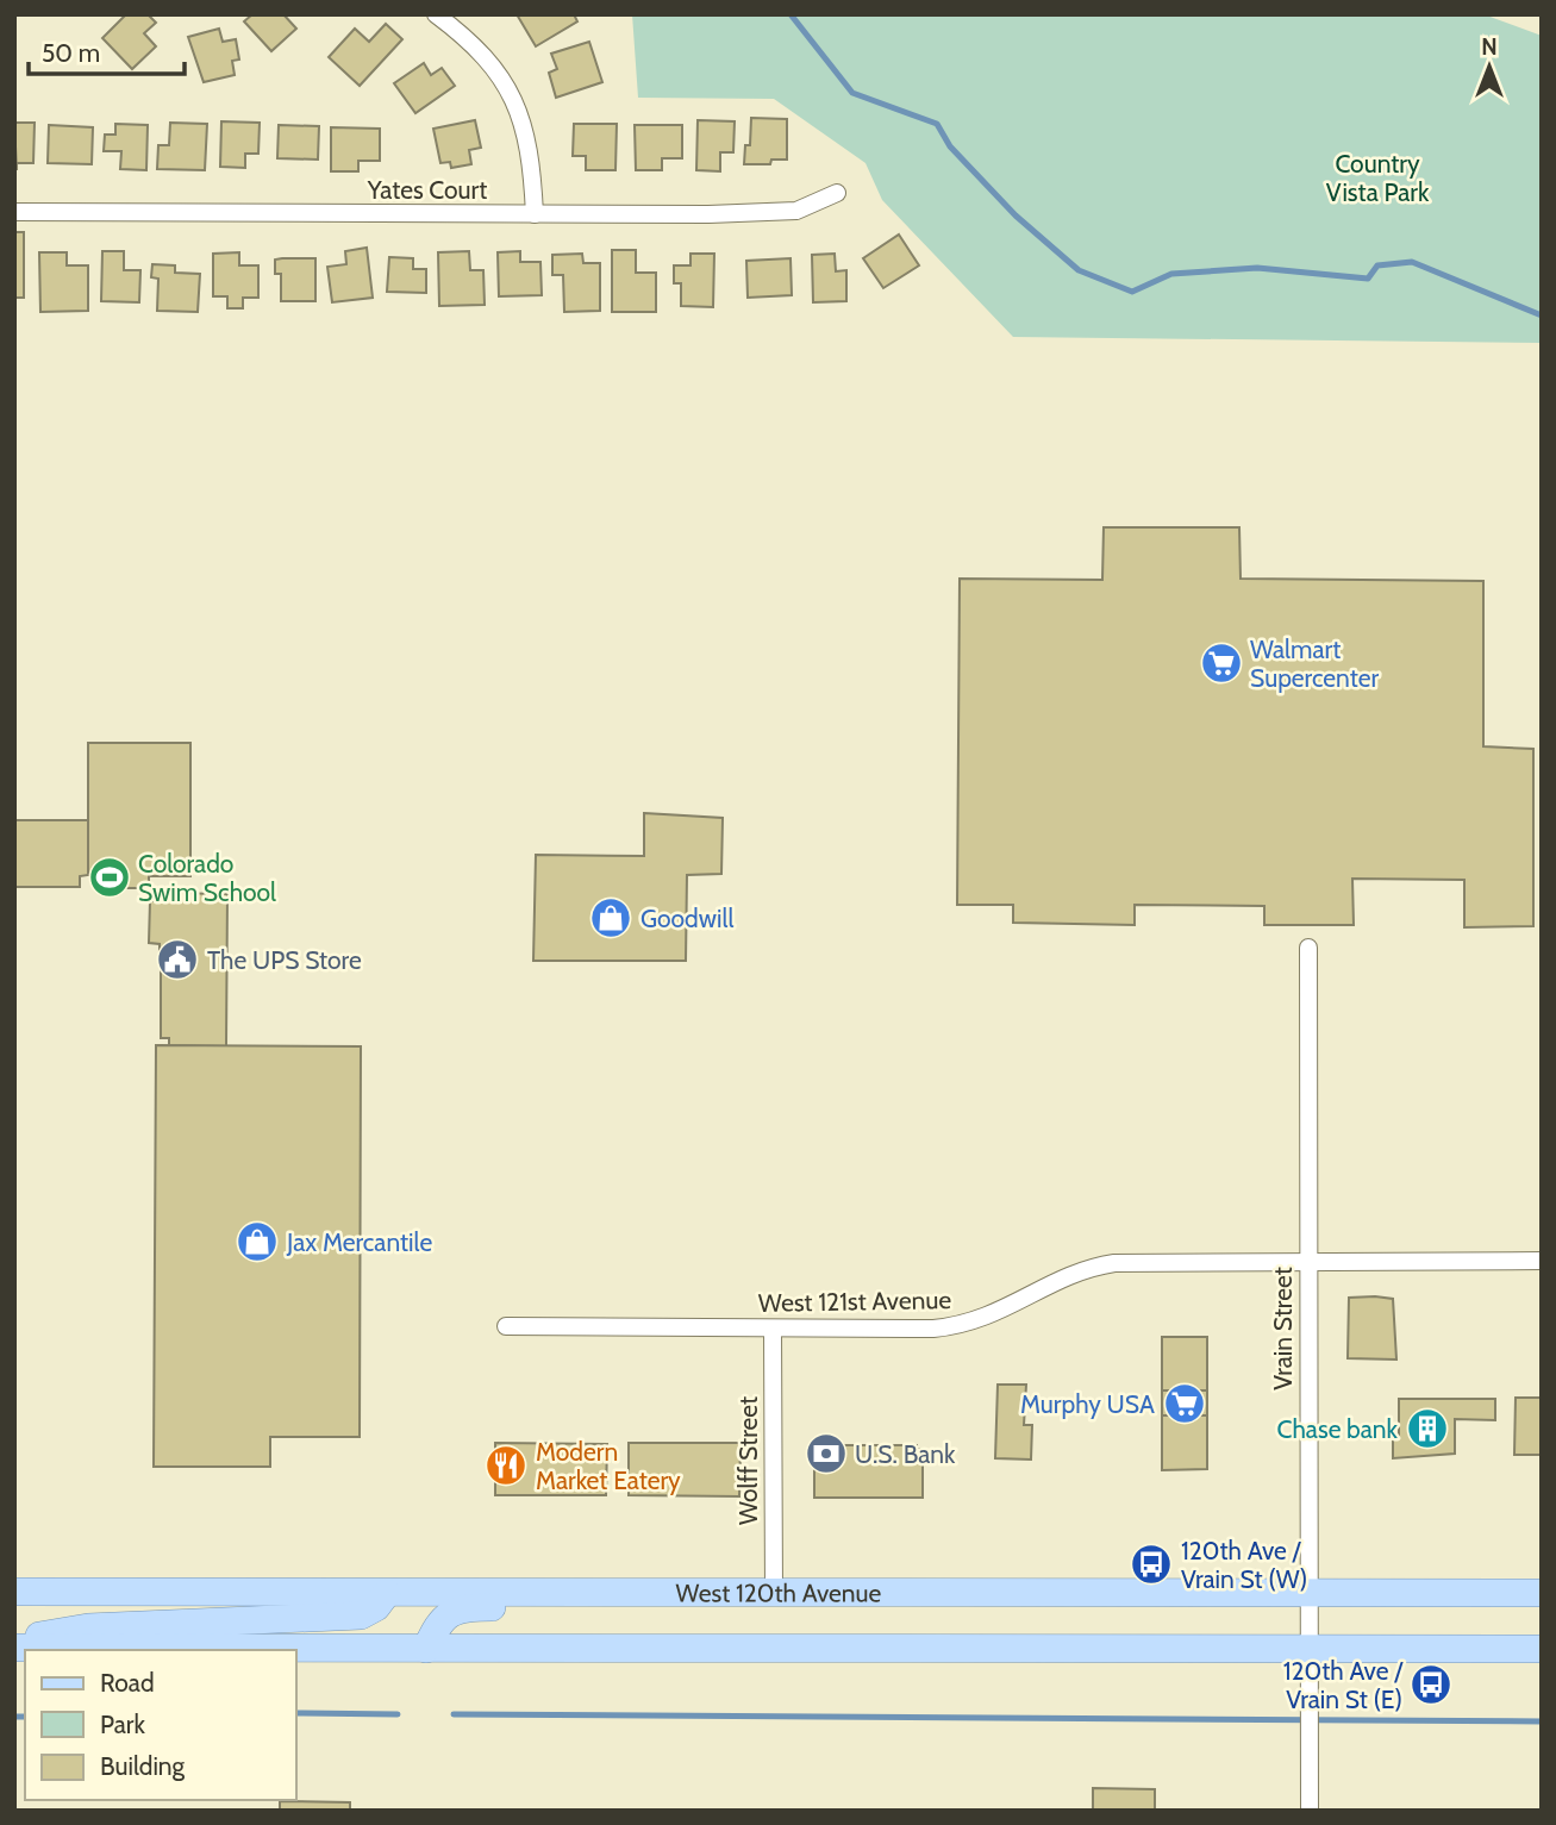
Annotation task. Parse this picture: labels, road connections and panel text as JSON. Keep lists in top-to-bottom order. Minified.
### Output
{"streets":{"main road":["West 120th Avenue"],"street":["Yates Court","West 121st Avenue","Vrain Street","Wolff Street"]},"crossings":[["West 121st Avenue","Vrain Street"],["West 121st Avenue","Wolff Street"],["Vrain Street","West 120th Avenue"],["Wolff Street","West 120th Avenue"]],"parks":["Country Vista Park"],"places":{"supermarket":["Walmart Supercenter","Murphy USA"],"sports":["Colorado Swim School"],"shop":["Goodwill","Jax Mercantile"],"public building":["The UPS Store"],"building":["Chase bank"],"bank":["U.S. Bank"],"restaurant":["Modern Market Eatery"],"bus stop":["120th Ave / Vrain St (W)","120th Ave / Vrain St (E)"]},"legend":["Road","Park","Building"],"scale_bar":"50 m","north":"top"}
